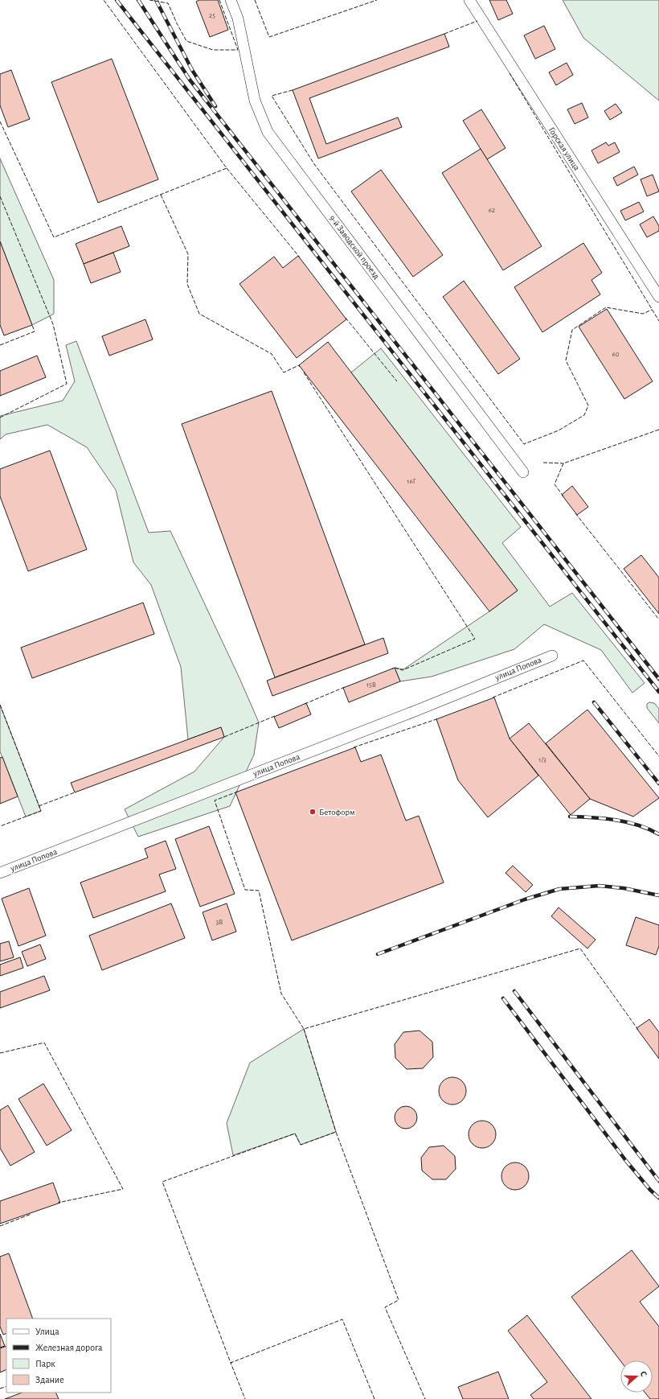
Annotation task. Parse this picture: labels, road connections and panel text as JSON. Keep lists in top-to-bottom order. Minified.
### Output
{"streets":{"street":["Горская улица","9-й Заводской проезд","улица Попова"]},"places":["Бетоформ"],"house_numbers":["25","62","60","16Г","15В","1/3","3В"],"legend":["Улица","Железная дорога","Парк","Здание"],"north":"right"}
